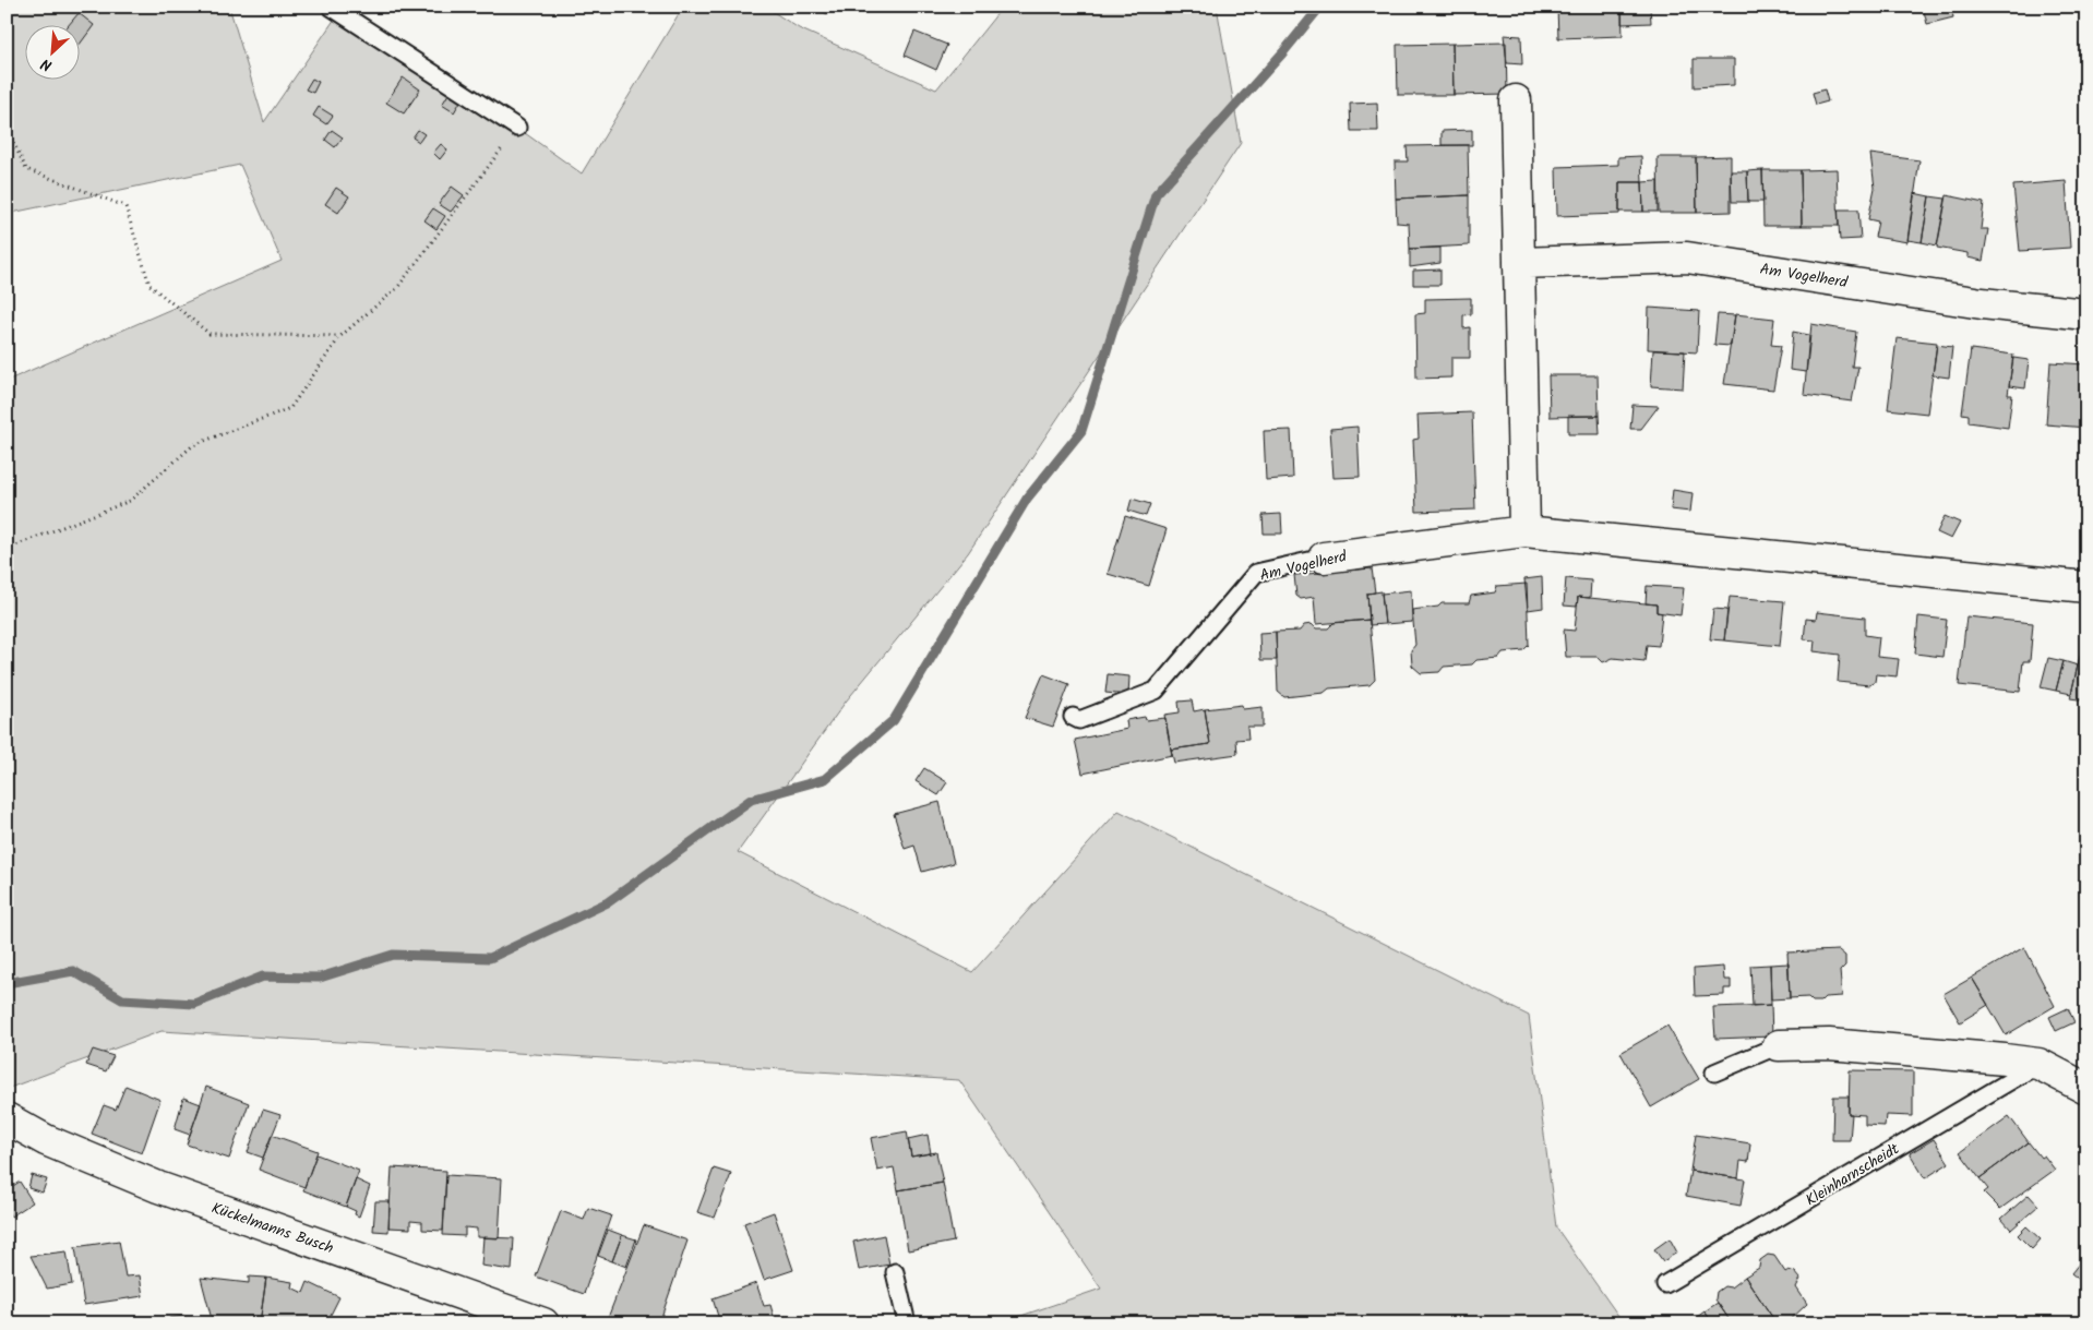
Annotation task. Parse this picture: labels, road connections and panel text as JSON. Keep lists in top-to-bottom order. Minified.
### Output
{"streets":{"street":["Am Vogelherd","Kückelmanns Busch"],"lane":["Kleinharnscheidt"]},"north":"bottom left"}
